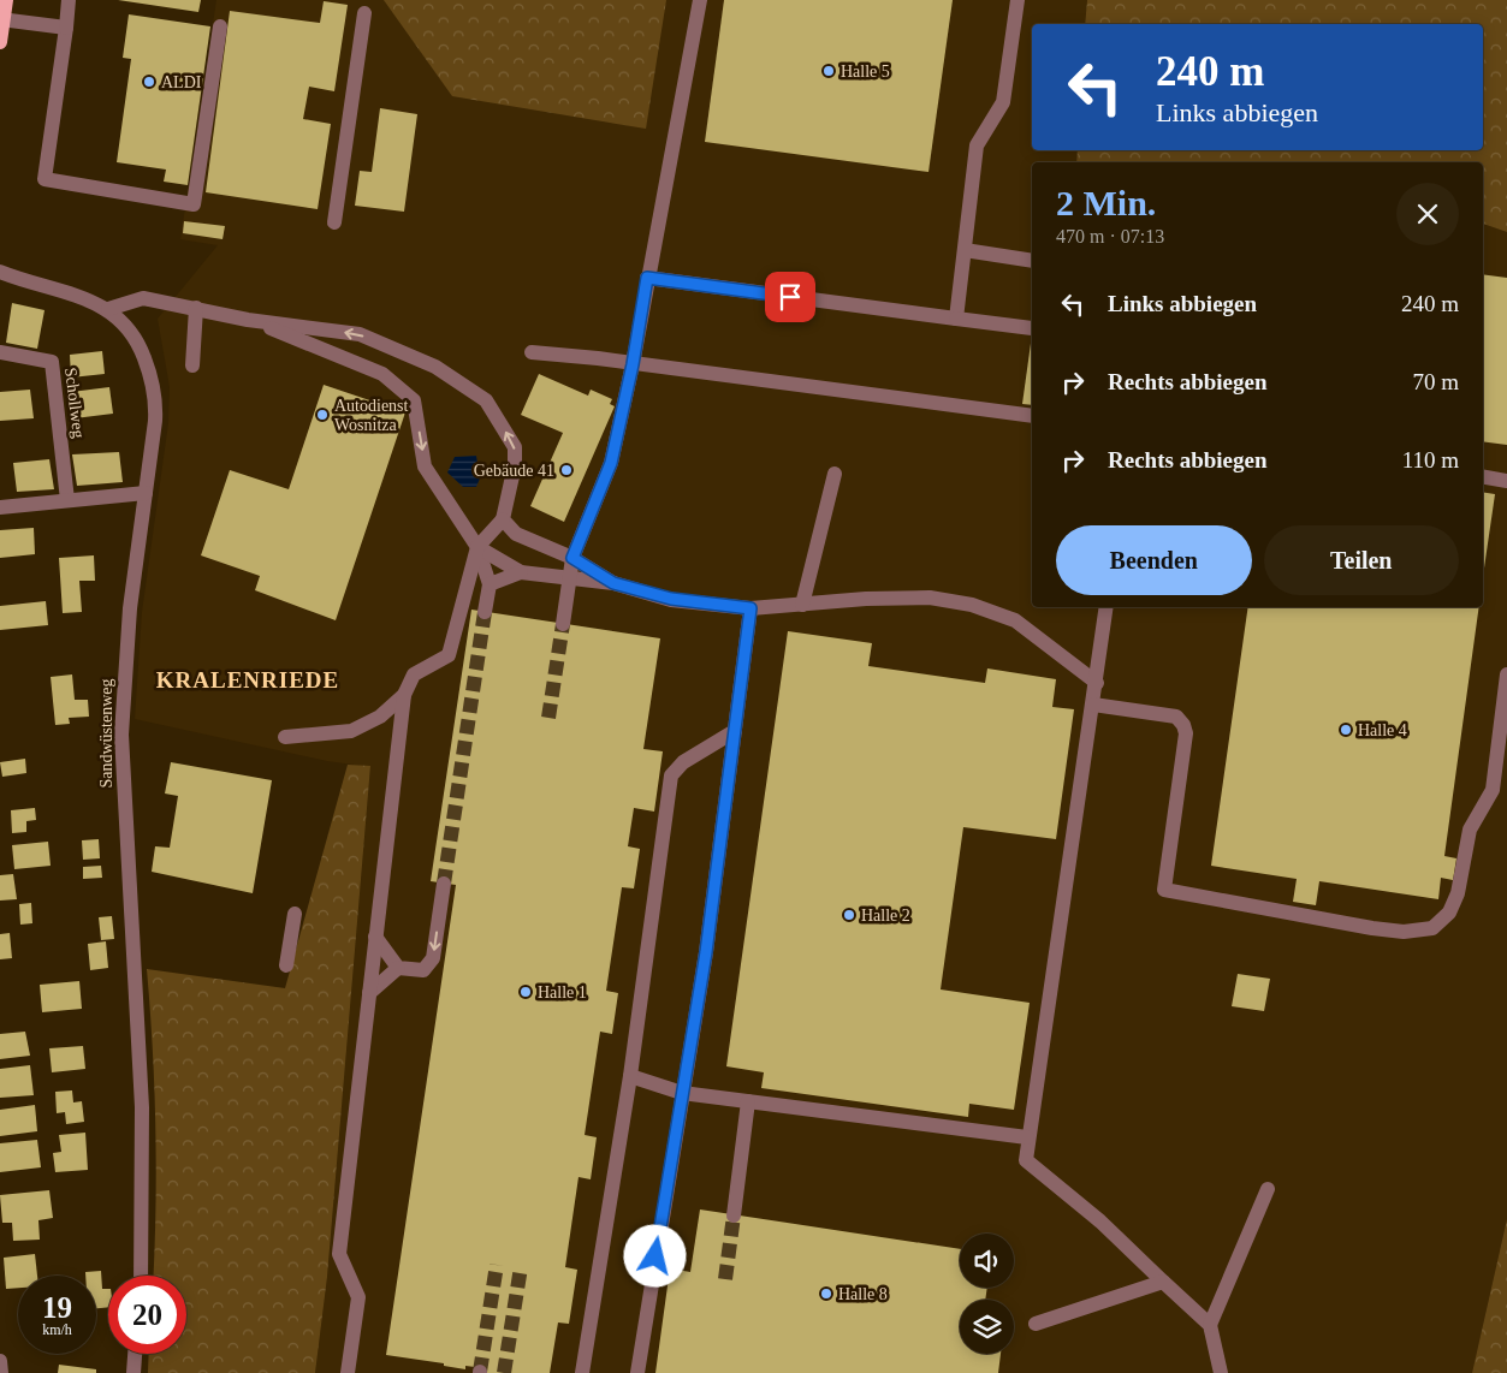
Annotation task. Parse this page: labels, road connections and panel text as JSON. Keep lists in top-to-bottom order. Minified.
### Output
{"streets":{"street":["Schollweg","Sandwüstenweg"]},"districts":["KRALENRIEDE"],"places":["Halle 5","ALDI","Autodienst Wosnitza","Gebäude 41","Halle 4","Halle 2","Halle 1","Halle 8"],"page":{"turn":["240 m","Links abbiegen"],"heading":["2 Min.","470 m · 07:13"],"list":[{"name":"Links abbiegen","value":"240 m"},{"name":"Rechts abbiegen","value":"70 m"},{"name":"Rechts abbiegen","value":"110 m"}],"buttons":["Beenden","Teilen"],"speed":"19 km/h","limit":"20"}}
